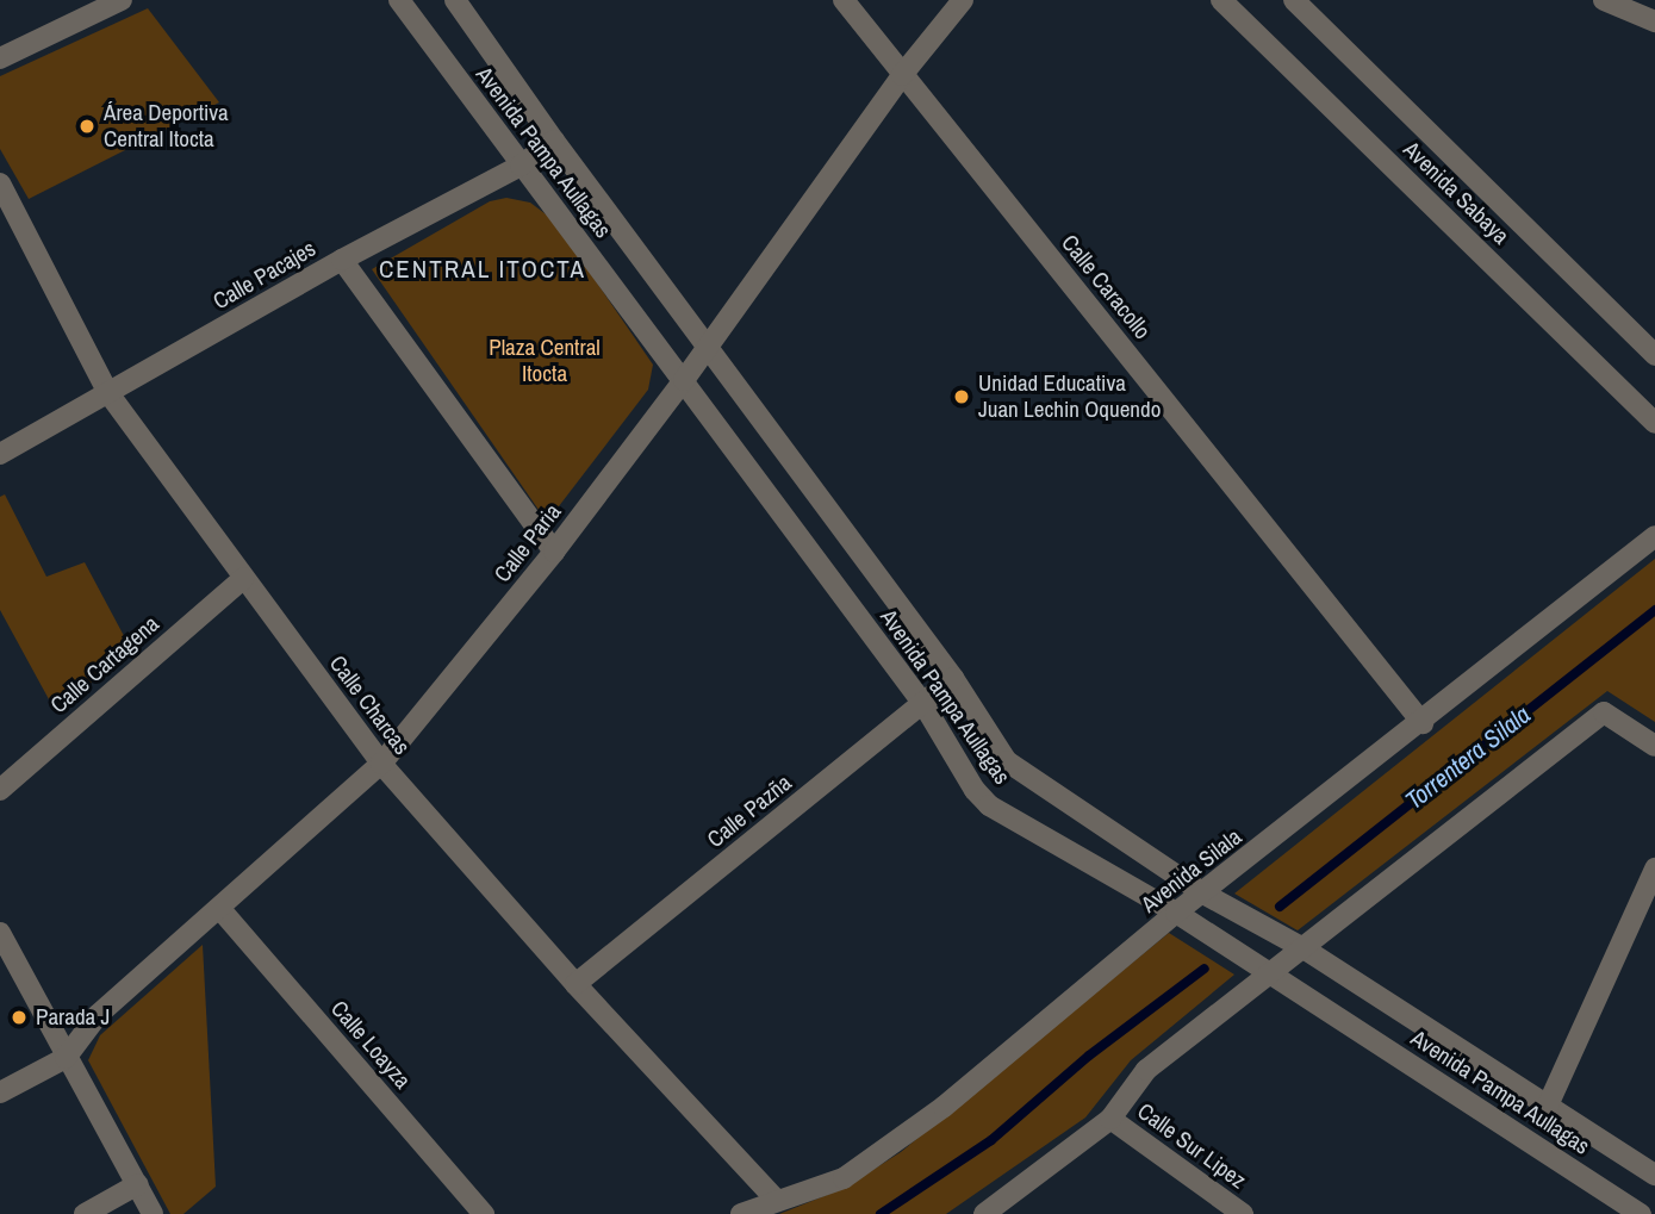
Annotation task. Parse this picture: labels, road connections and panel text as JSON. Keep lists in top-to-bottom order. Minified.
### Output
{"streets":{"street":["Avenida Pampa Aullagas","Avenida Sabaya","Calle Pacajes","Calle Caracollo","Calle Paria","Calle Cartagena","Calle Charcas","Calle Pazña","Avenida Silala","Calle Loayza","Calle Sur Lipez"]},"crossings":[["Avenida Pampa Aullagas","Calle Pacajes"],["Avenida Pampa Aullagas","Calle Paria"],["Avenida Pampa Aullagas","Calle Pazña"],["Avenida Pampa Aullagas","Avenida Silala"],["Calle Pacajes","Calle Charcas"],["Calle Caracollo","Calle Paria"],["Calle Caracollo","Avenida Silala"],["Calle Paria","Calle Charcas"],["Calle Paria","Calle Loayza"],["Calle Cartagena","Calle Charcas"],["Calle Charcas","Calle Pazña"],["Calle Charcas","Avenida Silala"]],"districts":["CENTRAL ITOCTA"],"water":["Torrentera Silala"],"parks":["Plaza Central Itocta"],"places":["Área Deportiva Central Itocta","Unidad Educativa Juan Lechin Oquendo","Parada J"]}
